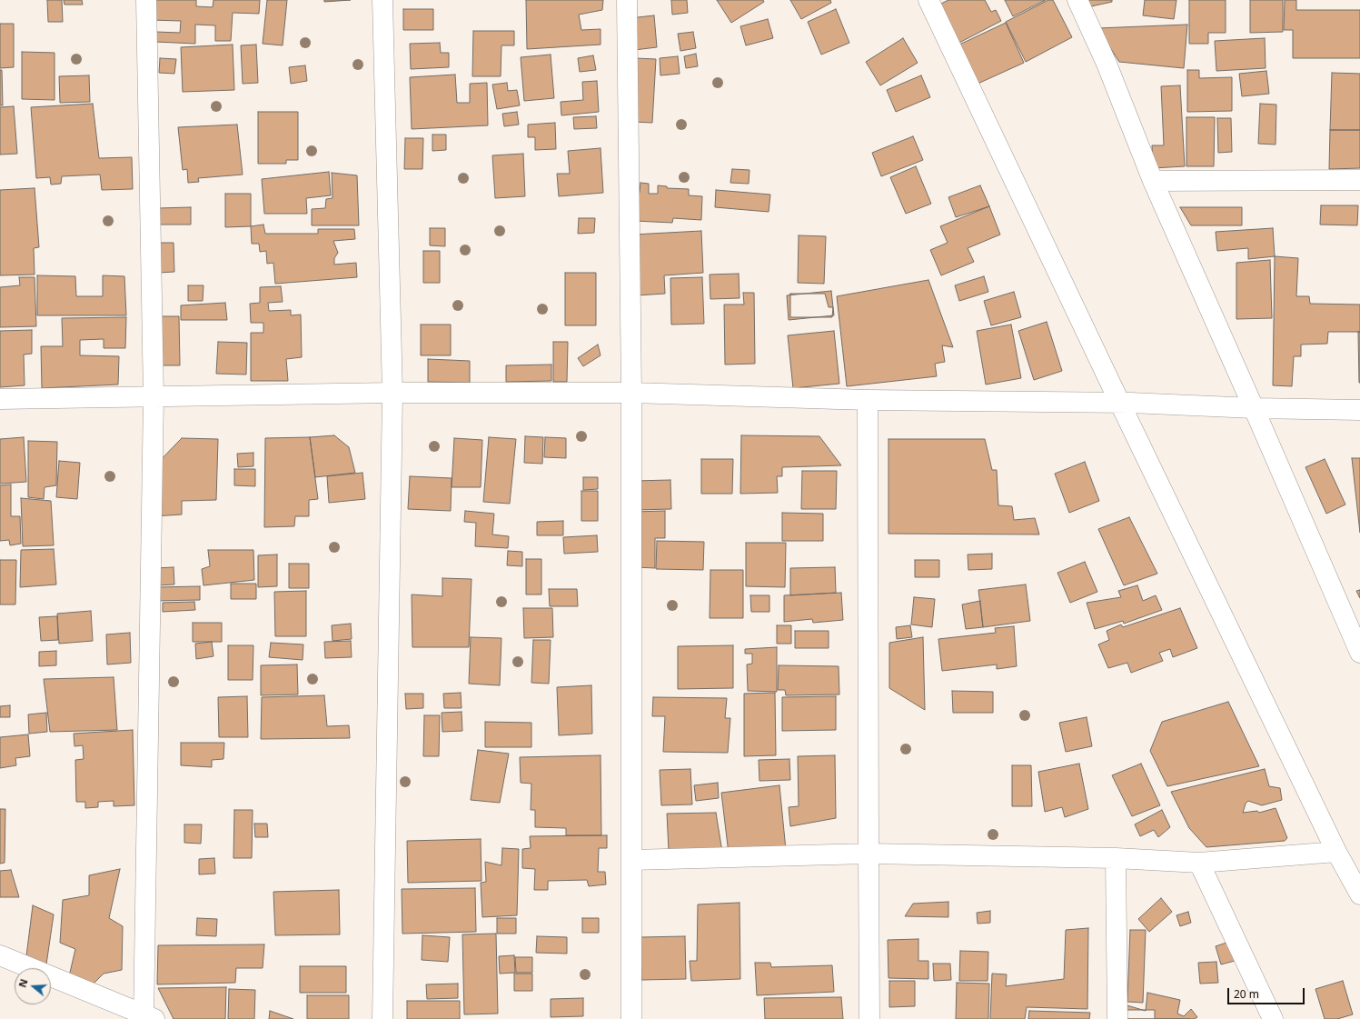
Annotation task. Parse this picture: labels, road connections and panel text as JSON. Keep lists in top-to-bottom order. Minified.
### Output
{"scale_bar":"20 m","north":"left"}
